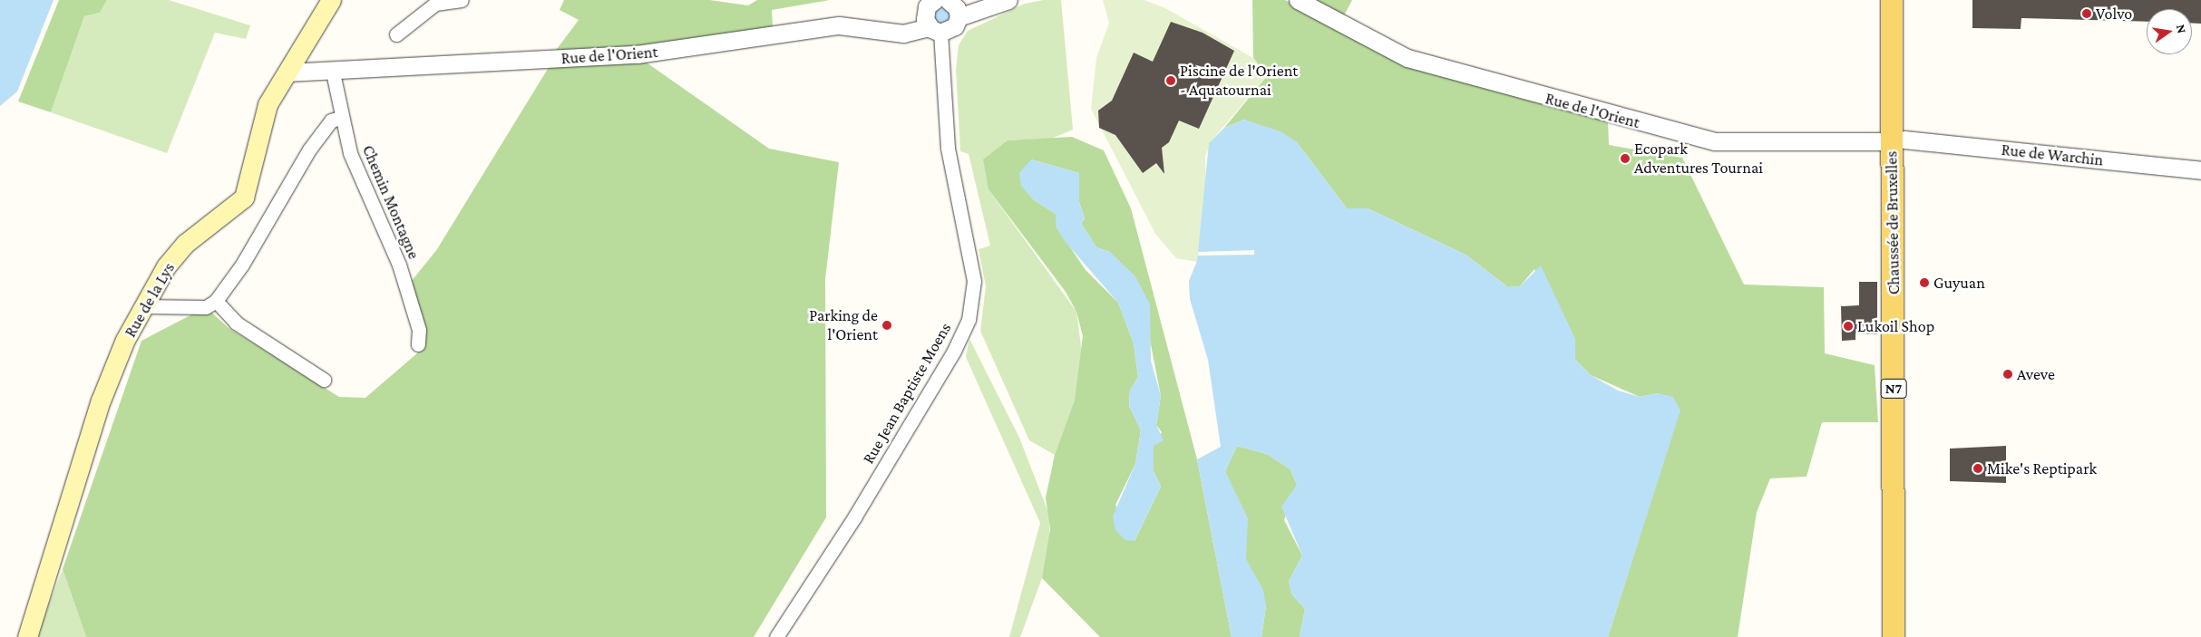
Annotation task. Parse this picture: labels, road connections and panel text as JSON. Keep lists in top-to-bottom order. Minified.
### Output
{"streets":{"main road":["Chaussée de Bruxelles","Rue de la Lys","N7"],"street":["Rue de l'Orient","Rue de Warchin","Chemin Montagne","Rue Jean Baptiste Moens"]},"crossings":[["Rue de l'Orient","Rue de Warchin"],["Rue de l'Orient","Chemin Montagne"],["Rue de l'Orient","Chaussée de Bruxelles"],["Rue de l'Orient","Rue de la Lys"],["Rue de l'Orient","Rue Jean Baptiste Moens"],["Rue de Warchin","Chaussée de Bruxelles"]],"places":["Volvo","Piscine de l'Orient - Aquatournai","Ecopark Adventures Tournai","Guyuan","Parking de l'Orient","Lukoil Shop","Aveve","Mike's Reptipark"],"north":"right"}
